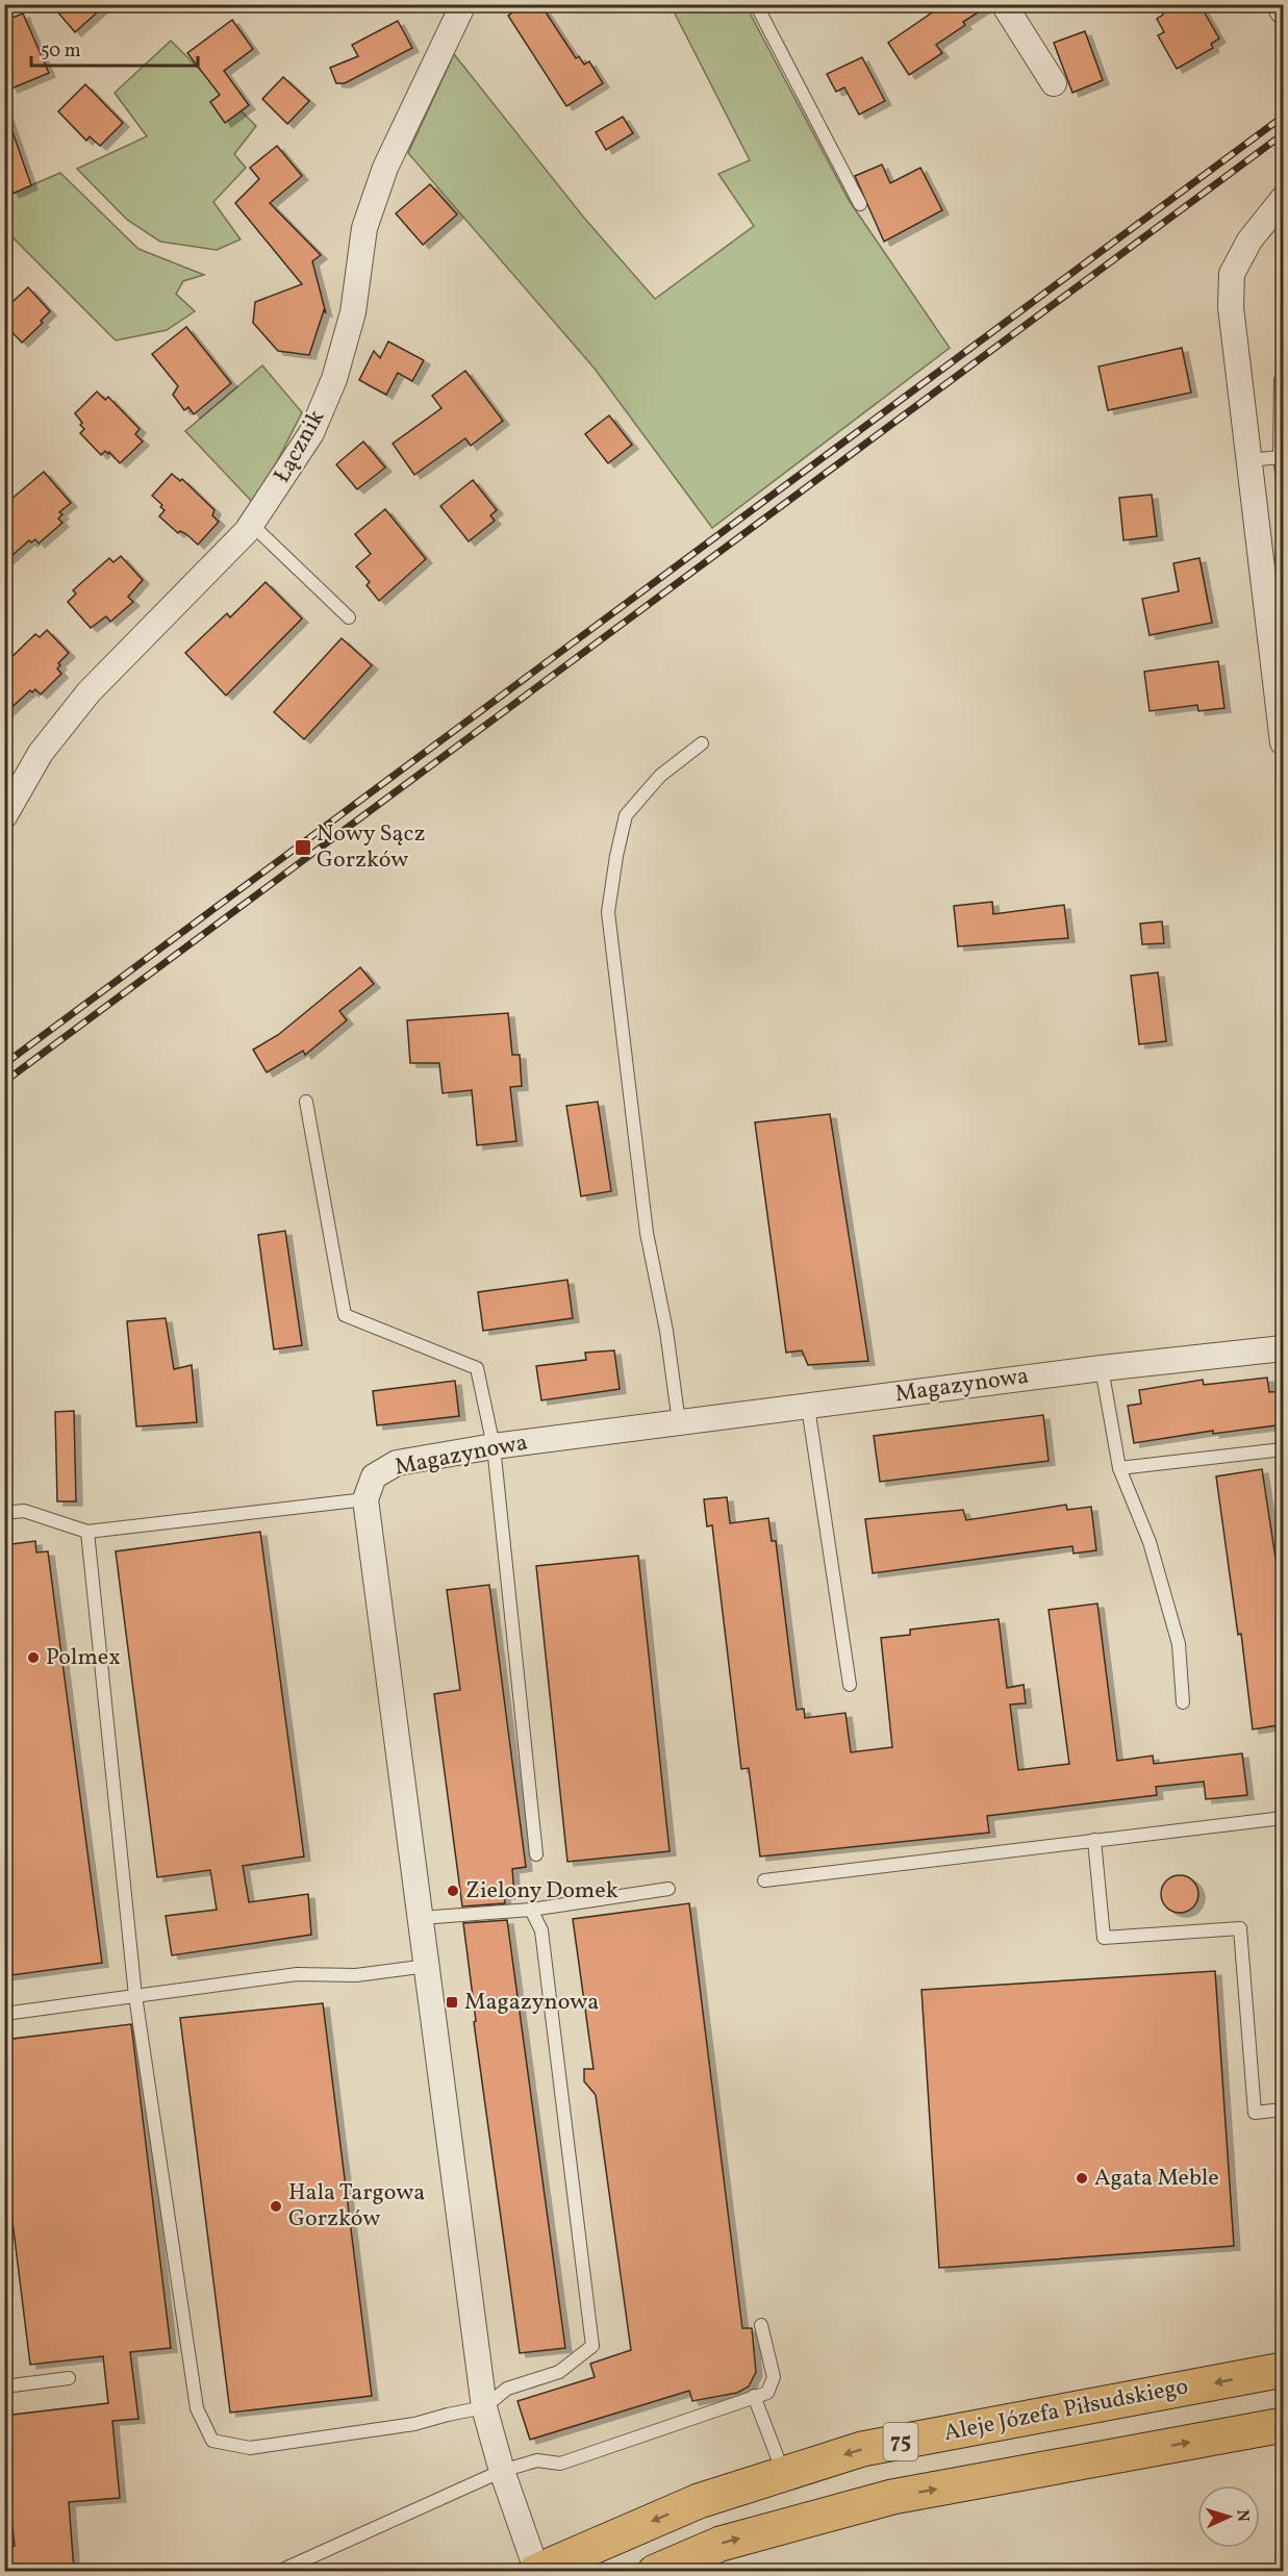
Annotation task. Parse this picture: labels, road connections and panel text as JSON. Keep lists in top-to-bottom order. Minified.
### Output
{"streets":{"main road":["Aleje Józefa Piłsudskiego","75"],"street":["Łącznik","Magazynowa"]},"places":{"transit":["Nowy Sącz Gorzków","Magazynowa"],"other":["Polmex","Zielony Domek","Agata Meble","Hala Targowa Gorzków"]},"scale_bar":"50 m","north":"right"}
